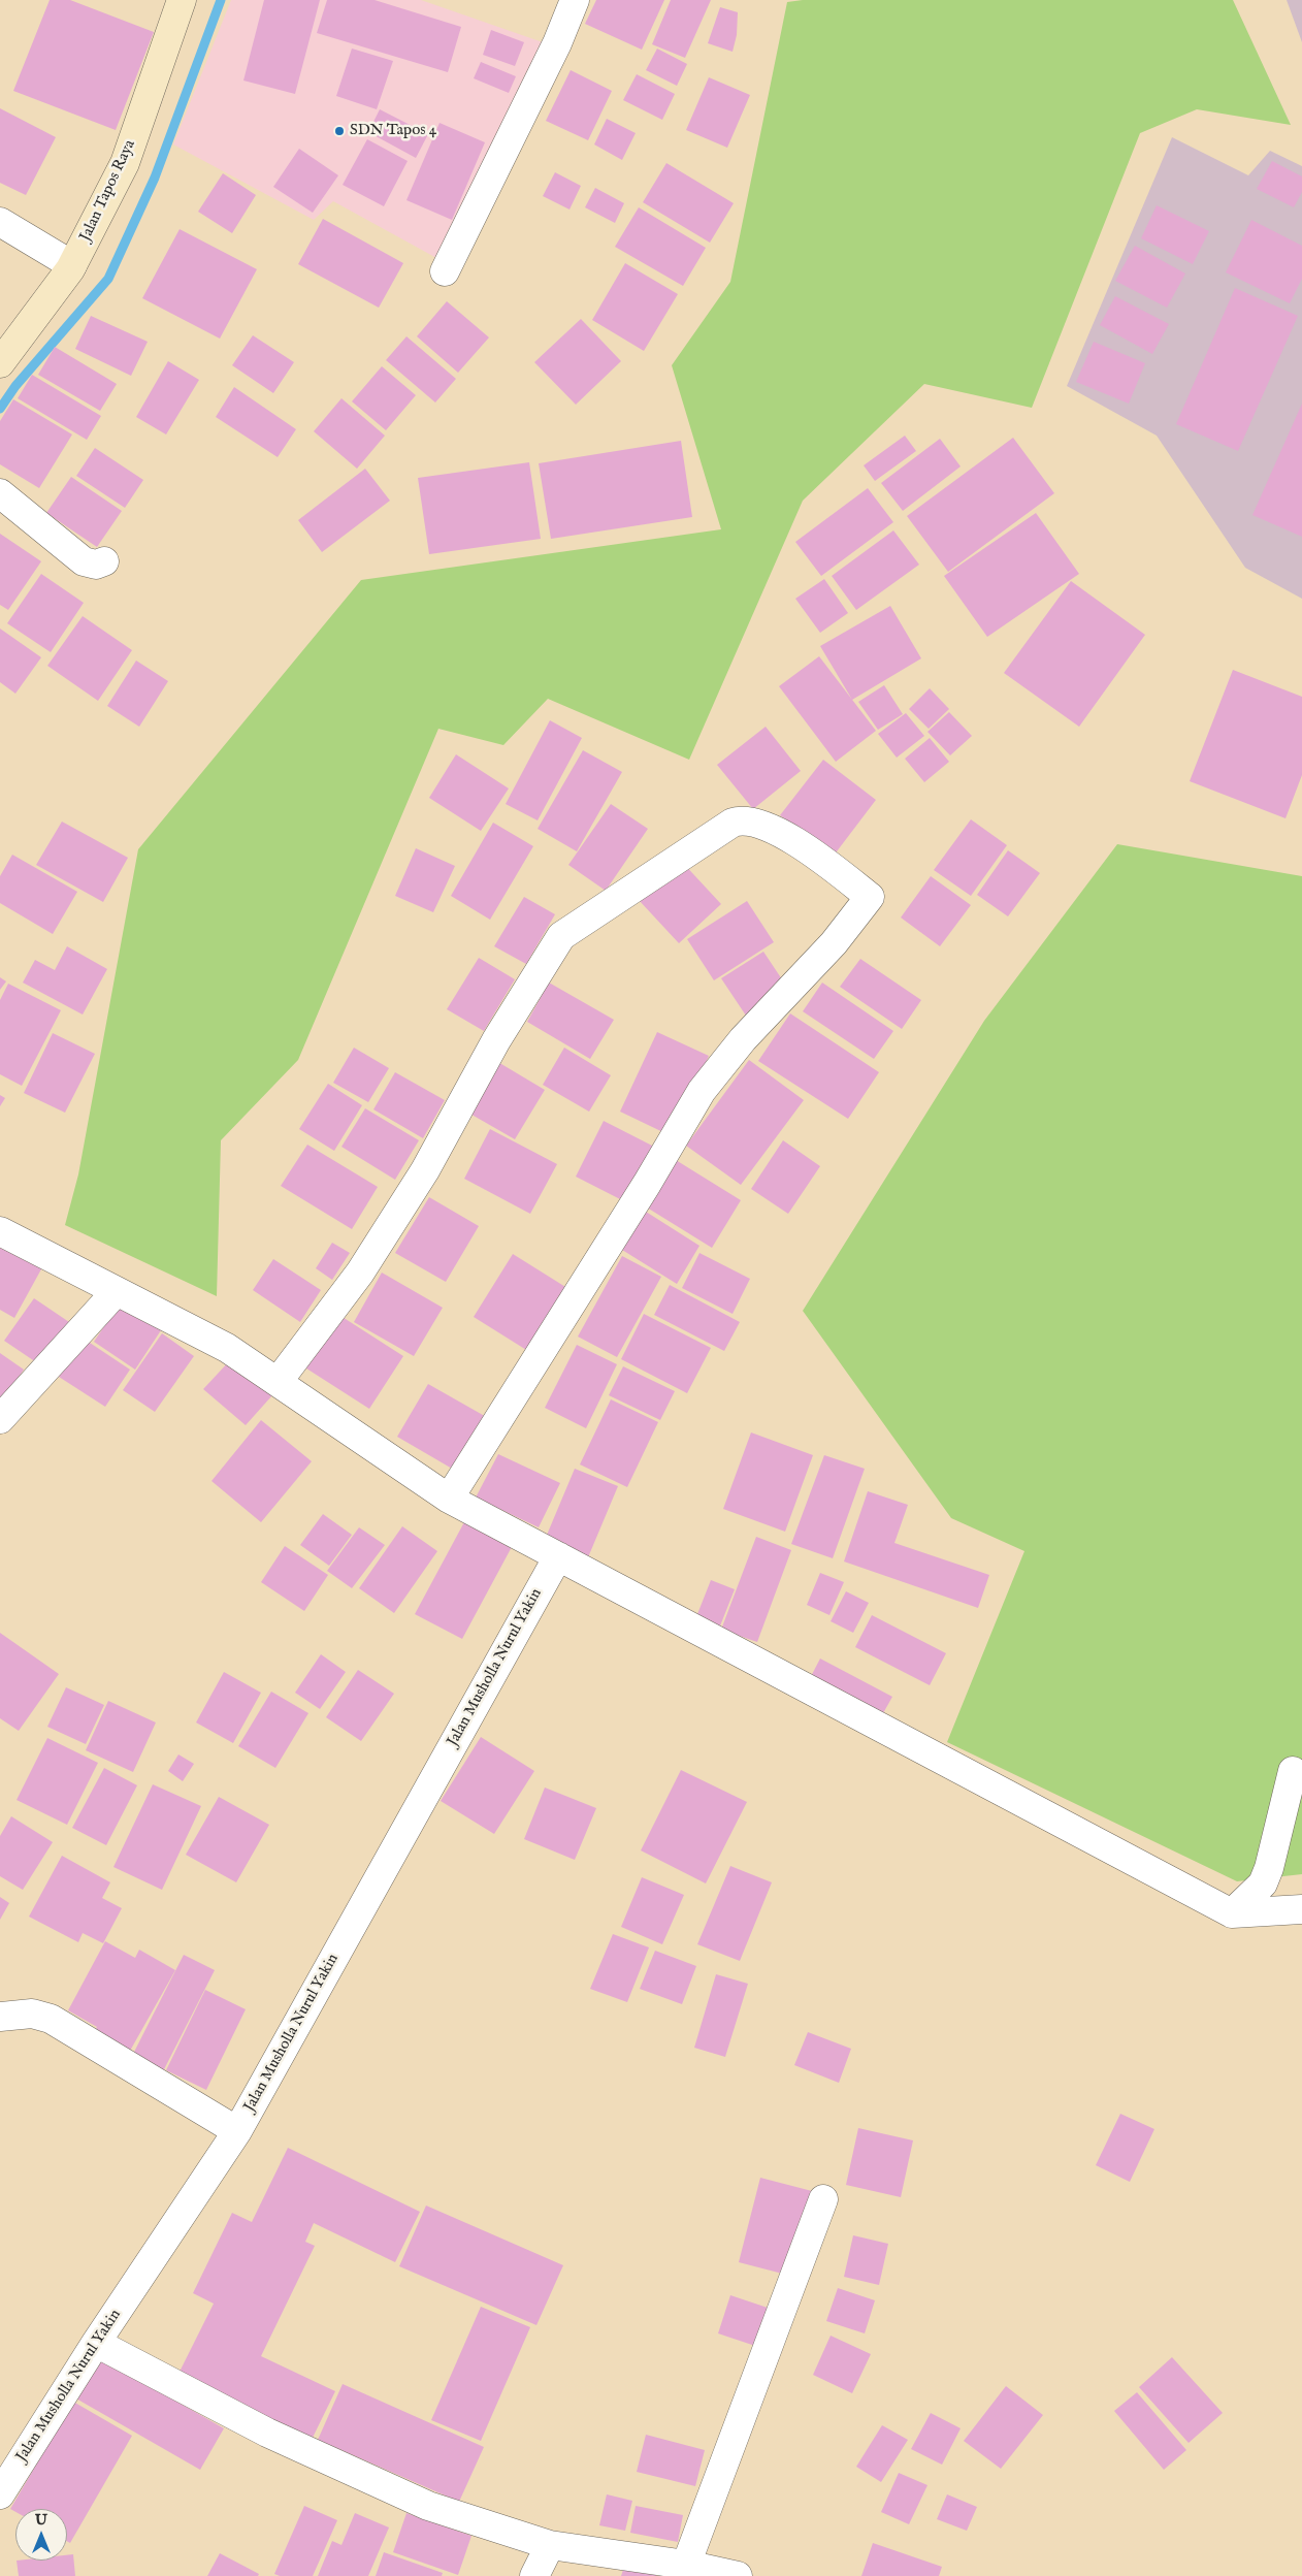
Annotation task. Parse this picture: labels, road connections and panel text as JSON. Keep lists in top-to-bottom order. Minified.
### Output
{"streets":{"main road":["Jalan Tapos Raya"],"street":["Jalan Musholla Nurul Yakin"]},"places":["SDN Tapos 4"],"north":"top"}
